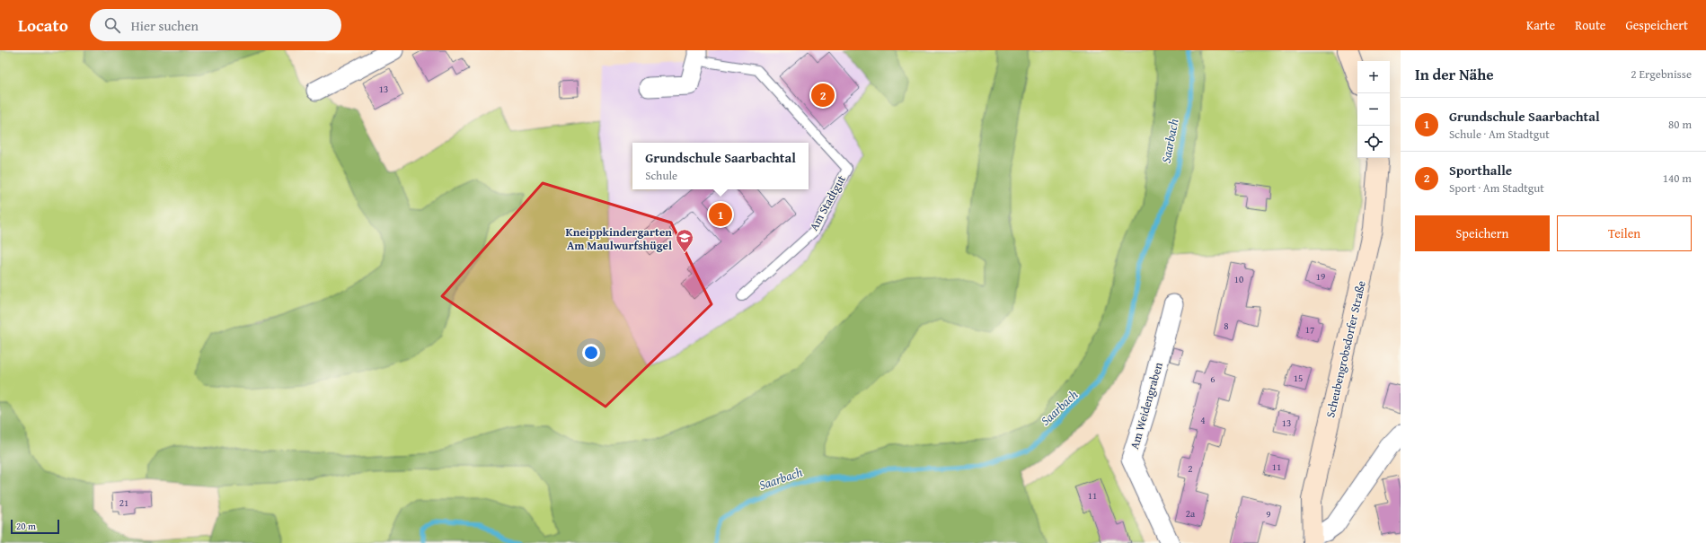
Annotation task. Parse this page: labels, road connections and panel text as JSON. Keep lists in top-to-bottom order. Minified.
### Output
{"streets":{"main road":["Scheubengrobsdorfer Straße"],"street":["Am Stadtgut","Am Weidengraben"]},"water":["Saarbach"],"places":{"school or university":["Kneippkindergarten Am Maulwurfshügel"]},"house_numbers":["13","19","10","8","17","15","6","4","13","11","2","11","21","2a","9"],"scale_bar":"20 m","page":{"header":"Locato","search":"Hier suchen","nav":["Karte","Route","Gespeichert"],"heading":["In der Nähe","2 Ergebnisse"],"map_buttons":["+","−"],"pins":["2","1"],"list":[{"mark":"1","name":"Grundschule Saarbachtal","note":"Schule · Am Stadtgut","value":"80 m"},{"mark":"2","name":"Sporthalle","note":"Sport · Am Stadtgut","value":"140 m"}],"popup":["Grundschule Saarbachtal","Schule"],"buttons":["Speichern","Teilen"],"scale":"20 m"}}
